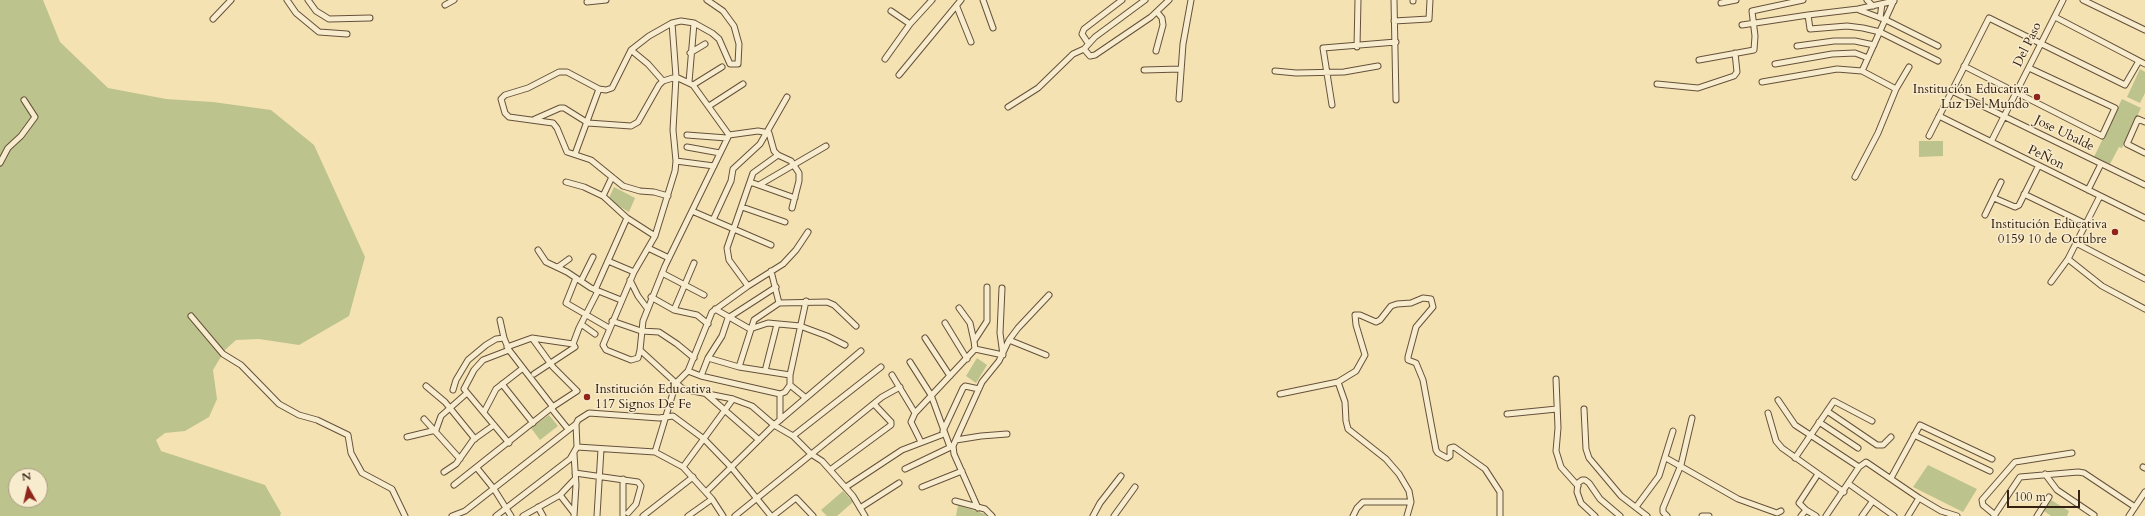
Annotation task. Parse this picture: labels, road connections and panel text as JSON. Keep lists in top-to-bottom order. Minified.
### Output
{"streets":{"street":["Del Paso","Jose Ubalde","PeÑon"]},"crossings":[["Del Paso","Jose Ubalde"],["Del Paso","PeÑon"]],"places":["Institución Educativa Luz Del Mundo","Institución Educativa 0159 10 de Octubre","Institución Educativa 117 Signos De Fe"],"scale_bar":"100 m","north":"top"}
